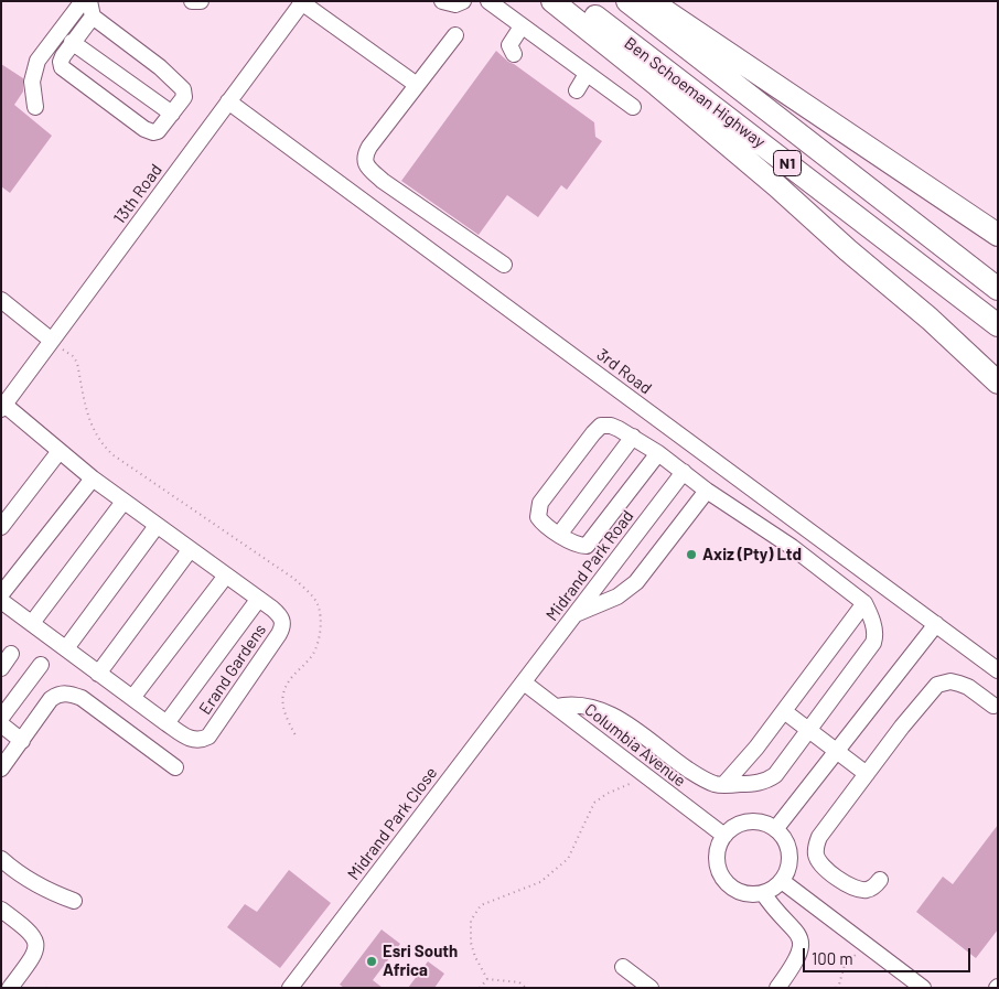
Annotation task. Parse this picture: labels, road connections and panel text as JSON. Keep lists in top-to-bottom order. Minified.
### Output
{"streets":{"highway":["Ben Schoeman Highway","N1"],"street":["13th Road","3rd Road","Midrand Park Road","Erand Gardens","Columbia Avenue","Midrand Park Close"]},"crossings":[["13th Road","3rd Road"],["13th Road","Erand Gardens"],["Midrand Park Road","Columbia Avenue"],["Midrand Park Road","Midrand Park Close"],["Columbia Avenue","Midrand Park Close"]],"places":["Axiz (Pty) Ltd","Esri South Africa"],"scale_bar":"100 m"}
